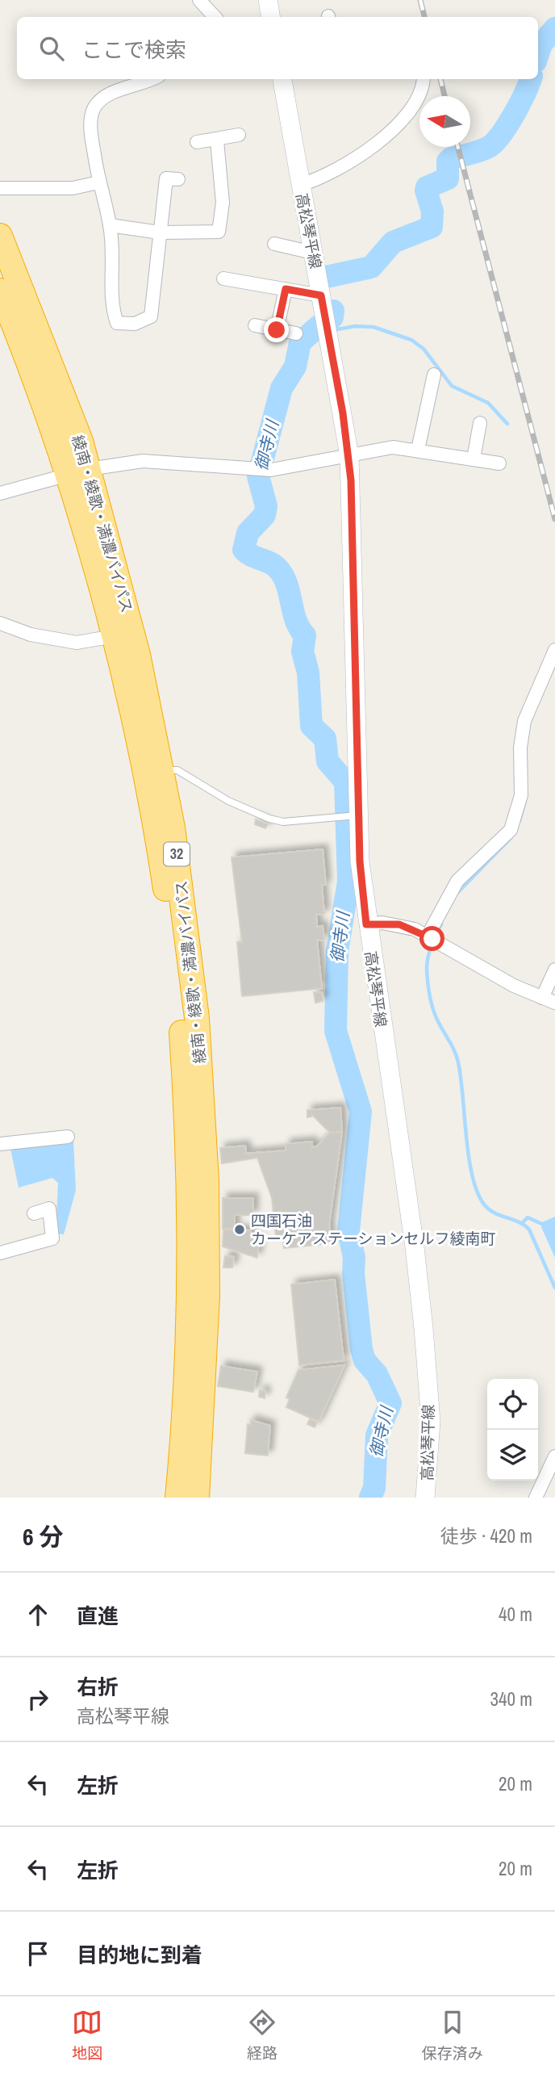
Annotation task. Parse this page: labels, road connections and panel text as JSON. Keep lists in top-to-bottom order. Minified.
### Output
{"streets":{"highway":["綾南・綾歌・満濃バイパス","32"],"main road":["高松琴平線"]},"water":["御寺川"],"places":["四国石油 カーケアステーションセルフ綾南町"],"north":"left","page":{"search":"ここで検索","heading":["6 分","徒歩 · 420 m"],"list":[["直進","40 m"],["右折","高松琴平線","340 m"],["左折","20 m"],["左折","20 m"],"目的地に到着"],"nav":["地図","経路","保存済み"]}}
